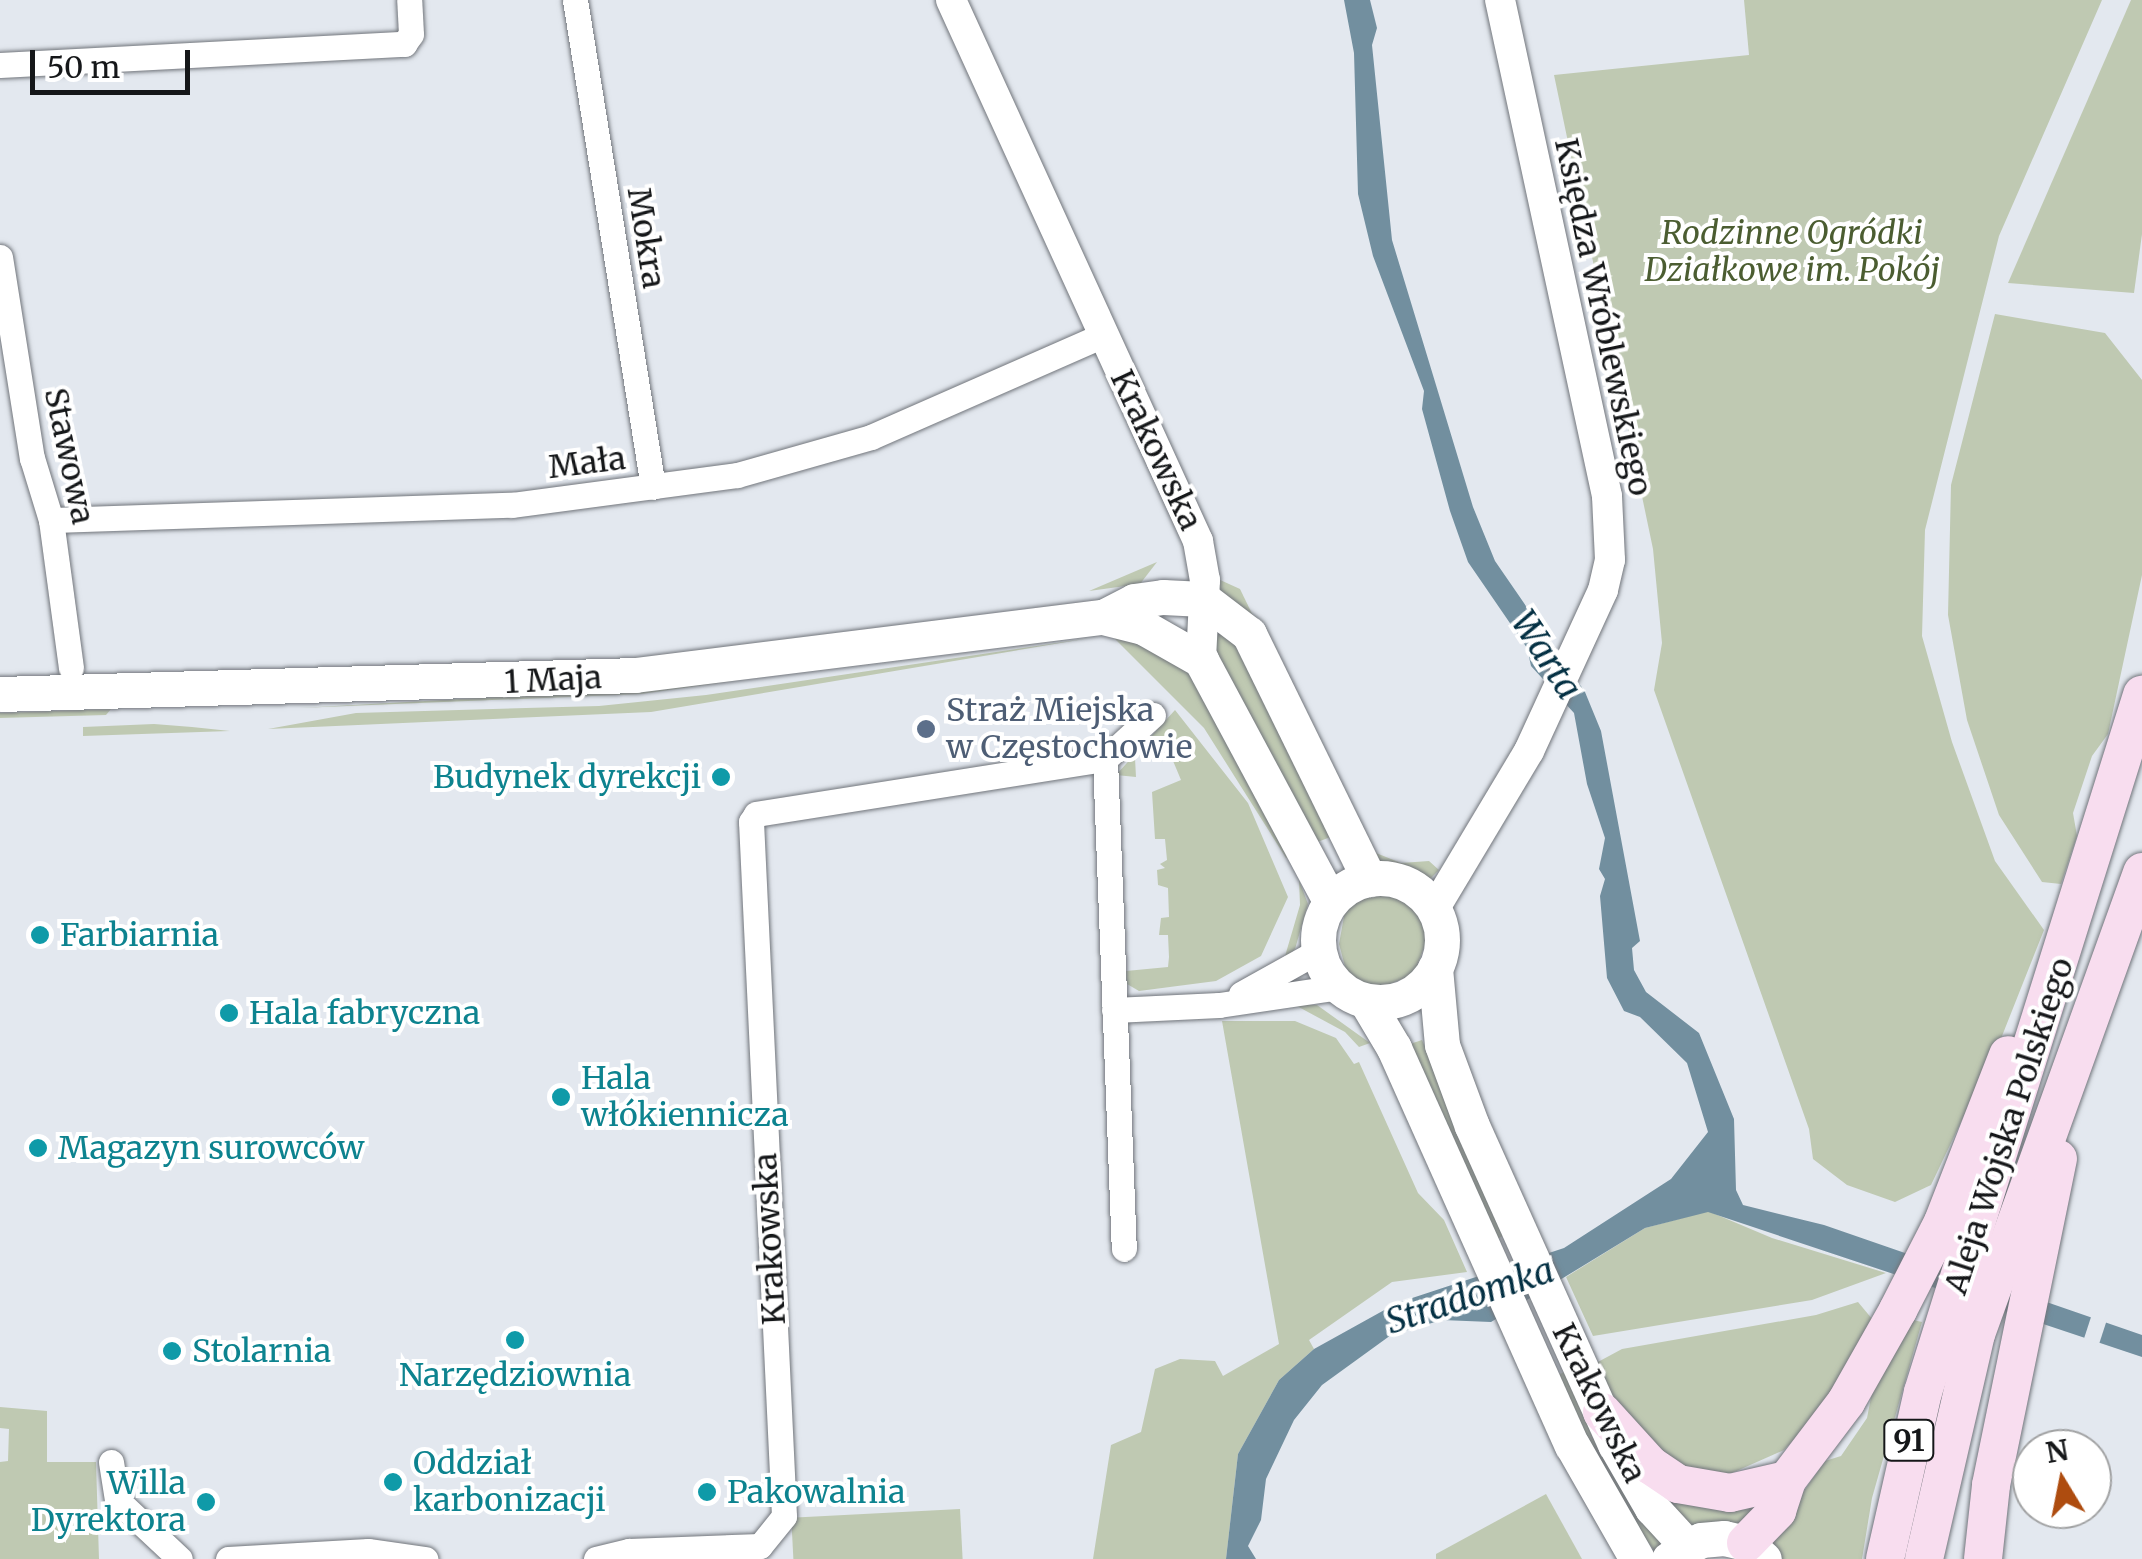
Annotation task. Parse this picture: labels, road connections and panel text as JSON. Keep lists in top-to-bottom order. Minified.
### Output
{"streets":{"main road":["Krakowska","1 Maja","Aleja Wojska Polskiego","91"],"street":["Mokra","Księdza Wróblewskiego","Stawowa","Mała"]},"crossings":[["Mokra","Mała"],["Księdza Wróblewskiego","Krakowska"],["Krakowska","Mała"],["Krakowska","1 Maja"],["Stawowa","Mała"]],"water":["Warta","Stradomka"],"parks":["Rodzinne Ogródki Działkowe im. Pokój"],"places":["Straż Miejska w Częstochowie","Budynek dyrekcji","Farbiarnia","Hala fabryczna","Hala włókiennicza","Magazyn surowców","Narzędziownia","Stolarnia","Oddział karbonizacji","Pakowalnia","Willa Dyrektora"],"scale_bar":"50 m","north":"top"}
